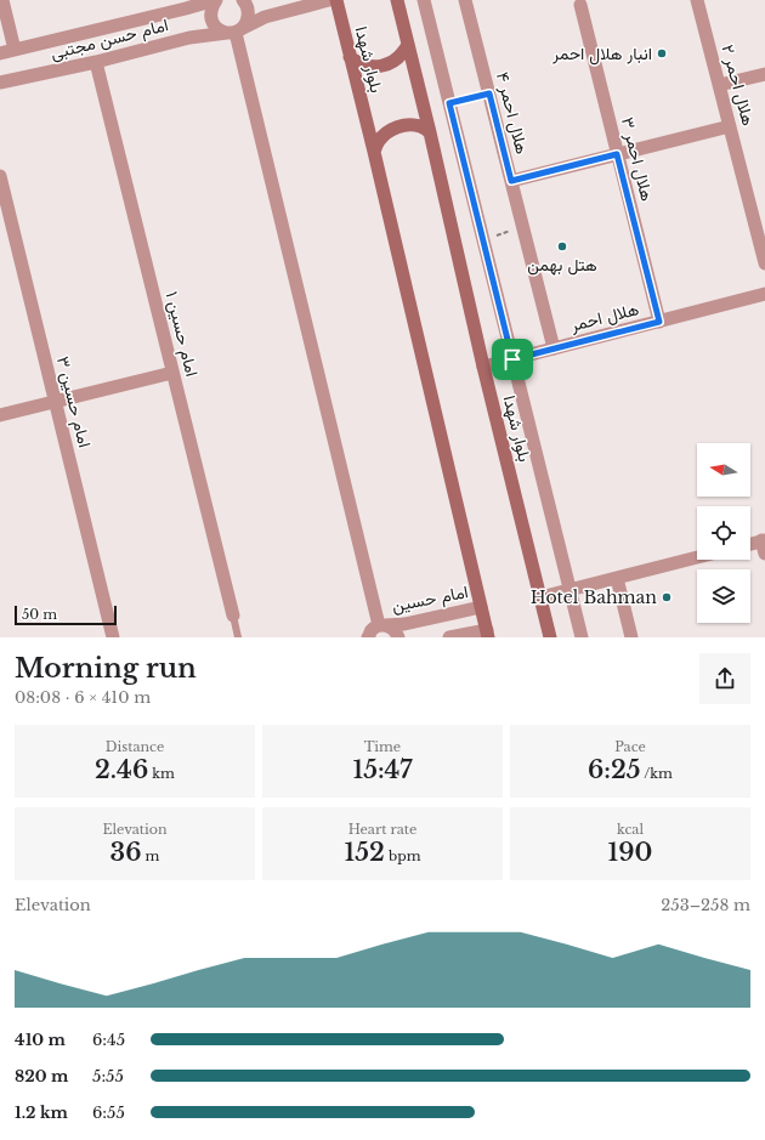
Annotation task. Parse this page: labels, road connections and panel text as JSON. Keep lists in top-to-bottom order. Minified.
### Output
{"streets":{"main road":["بلوار شهدا"],"street":["امام حسن مجتبی","هلال احمر ۲","هلال احمر ۴","هلال احمر ۳","هلال احمر","امام حسین ۱","امام حسین ۳","امام حسین"]},"crossings":[["امام حسن مجتبی","امام حسین ۱"],["بلوار شهدا","هلال احمر"],["بلوار شهدا","امام حسین"],["هلال احمر ۴","هلال احمر"],["هلال احمر ۳","هلال احمر"]],"places":["انبار هلال احمر","هتل بهمن","Hotel Bahman"],"scale_bar":"50 m","north":"left","page":{"scale":"50 m","heading":["Morning run","08:08 · 6 × 410 m"],"stats":[["Distance","2.46 km"],["Time","15:47"],["Pace","6:25 /km"],["Elevation","36 m"],["Heart rate","152 bpm"],["kcal","190"]],"chart":["Elevation","253–258 m"],"list":[{"name":"410 m","note":"6:45"},{"name":"820 m","note":"5:55"},{"name":"1.2 km","note":"6:55"}]}}
